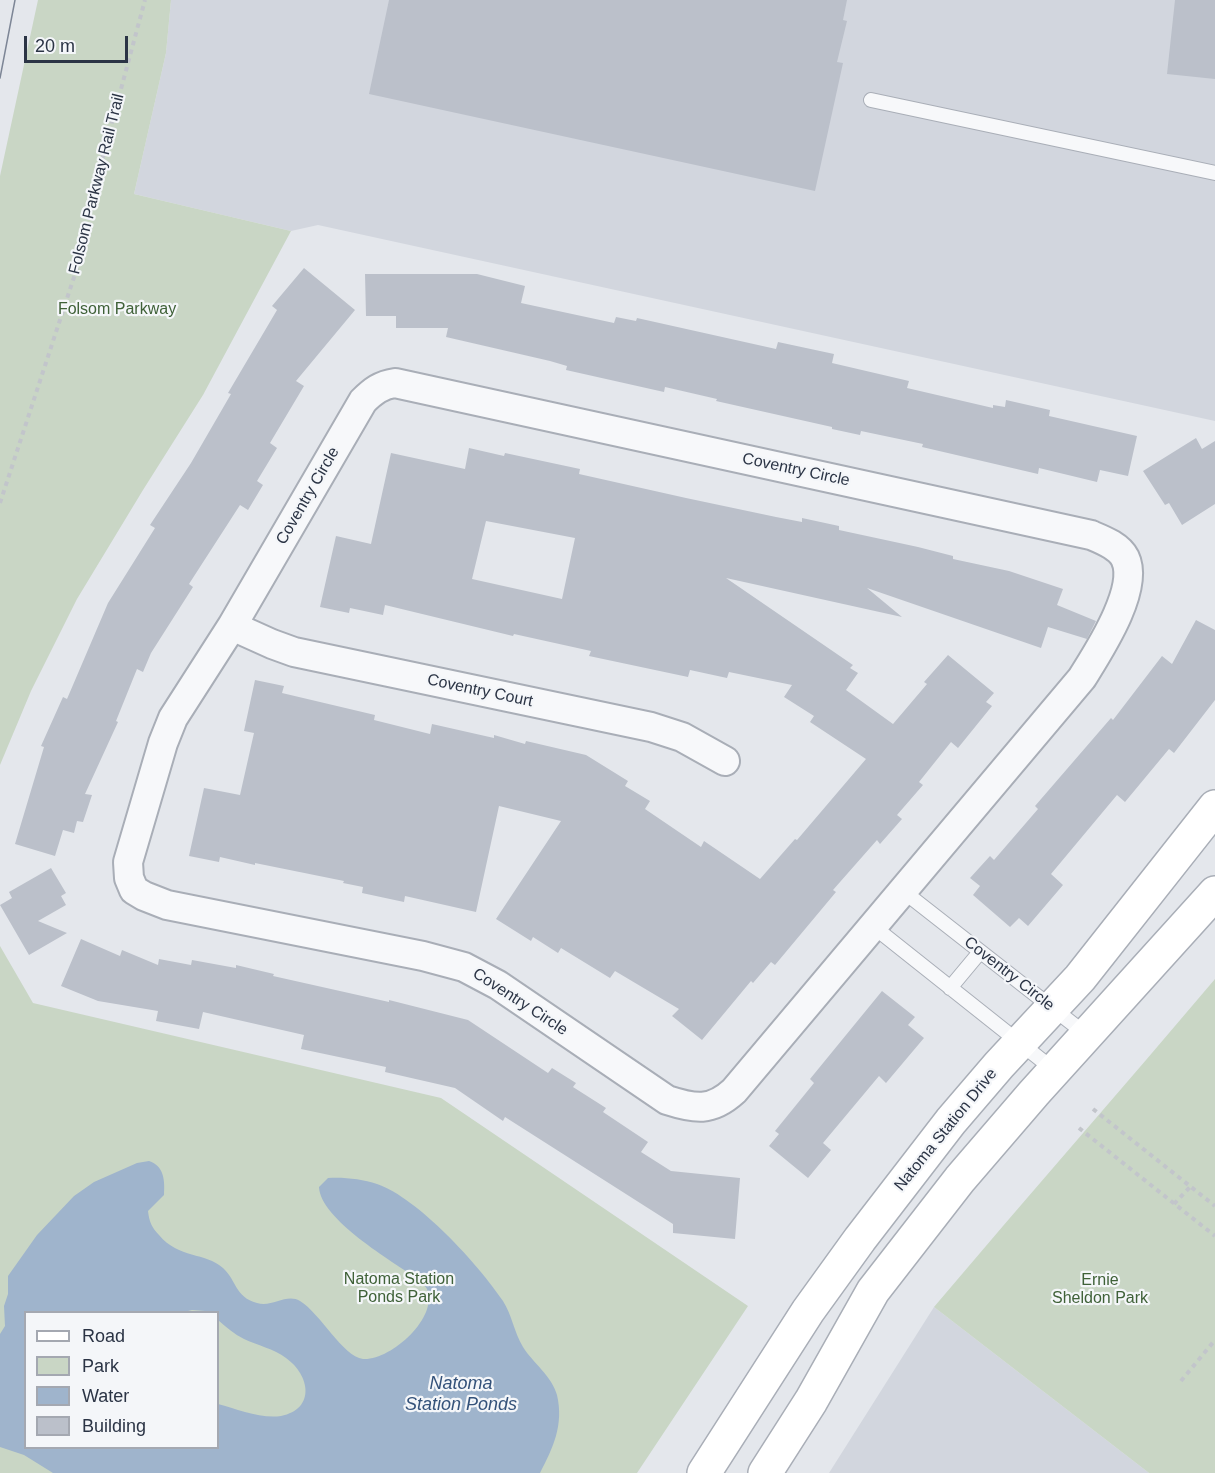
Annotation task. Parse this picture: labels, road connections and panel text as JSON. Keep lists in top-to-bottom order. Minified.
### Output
{"streets":{"street":["Coventry Circle","Coventry Court","Natoma Station Drive"],"path":["Folsom Parkway Rail Trail"]},"crossings":[["Coventry Circle","Coventry Court"],["Coventry Circle","Natoma Station Drive"]],"water":["Natoma Station Ponds"],"parks":["Folsom Parkway","Natoma Station Ponds Park","Ernie Sheldon Park"],"legend":["Road","Park","Water","Building"],"scale_bar":"20 m"}
